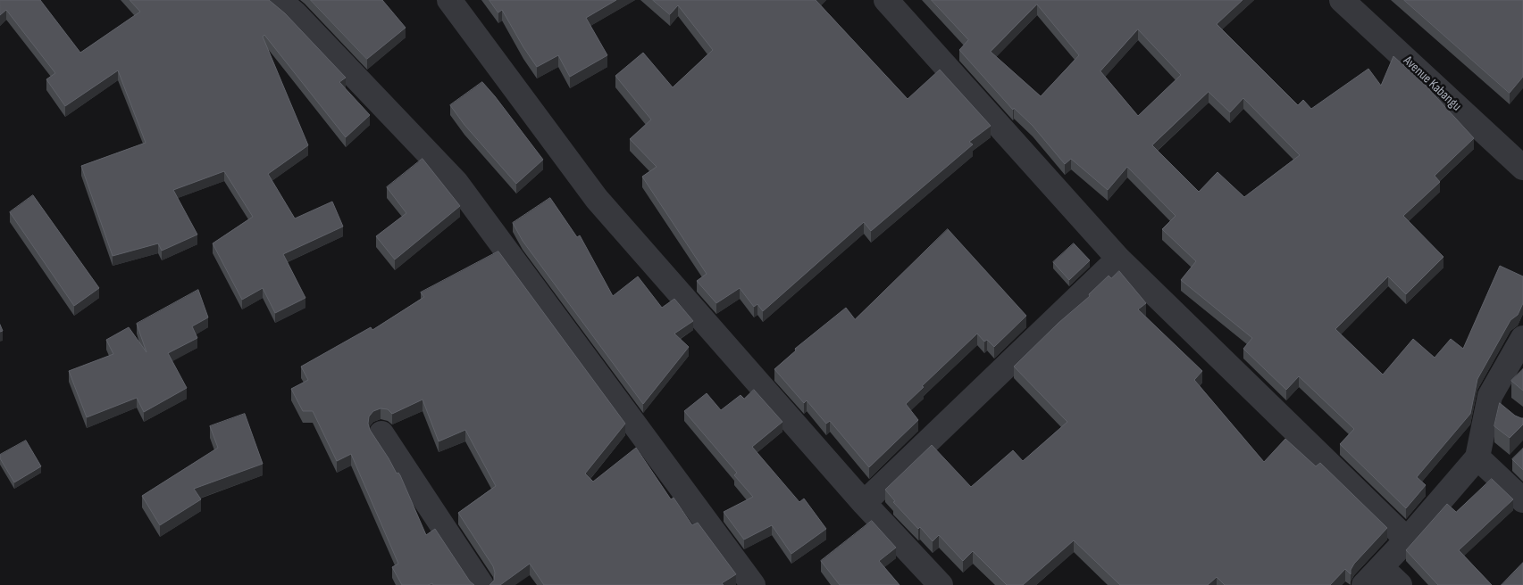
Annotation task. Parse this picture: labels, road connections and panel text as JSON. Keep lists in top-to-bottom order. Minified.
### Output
{"streets":{"street":["Avenue Kabangu"]}}
